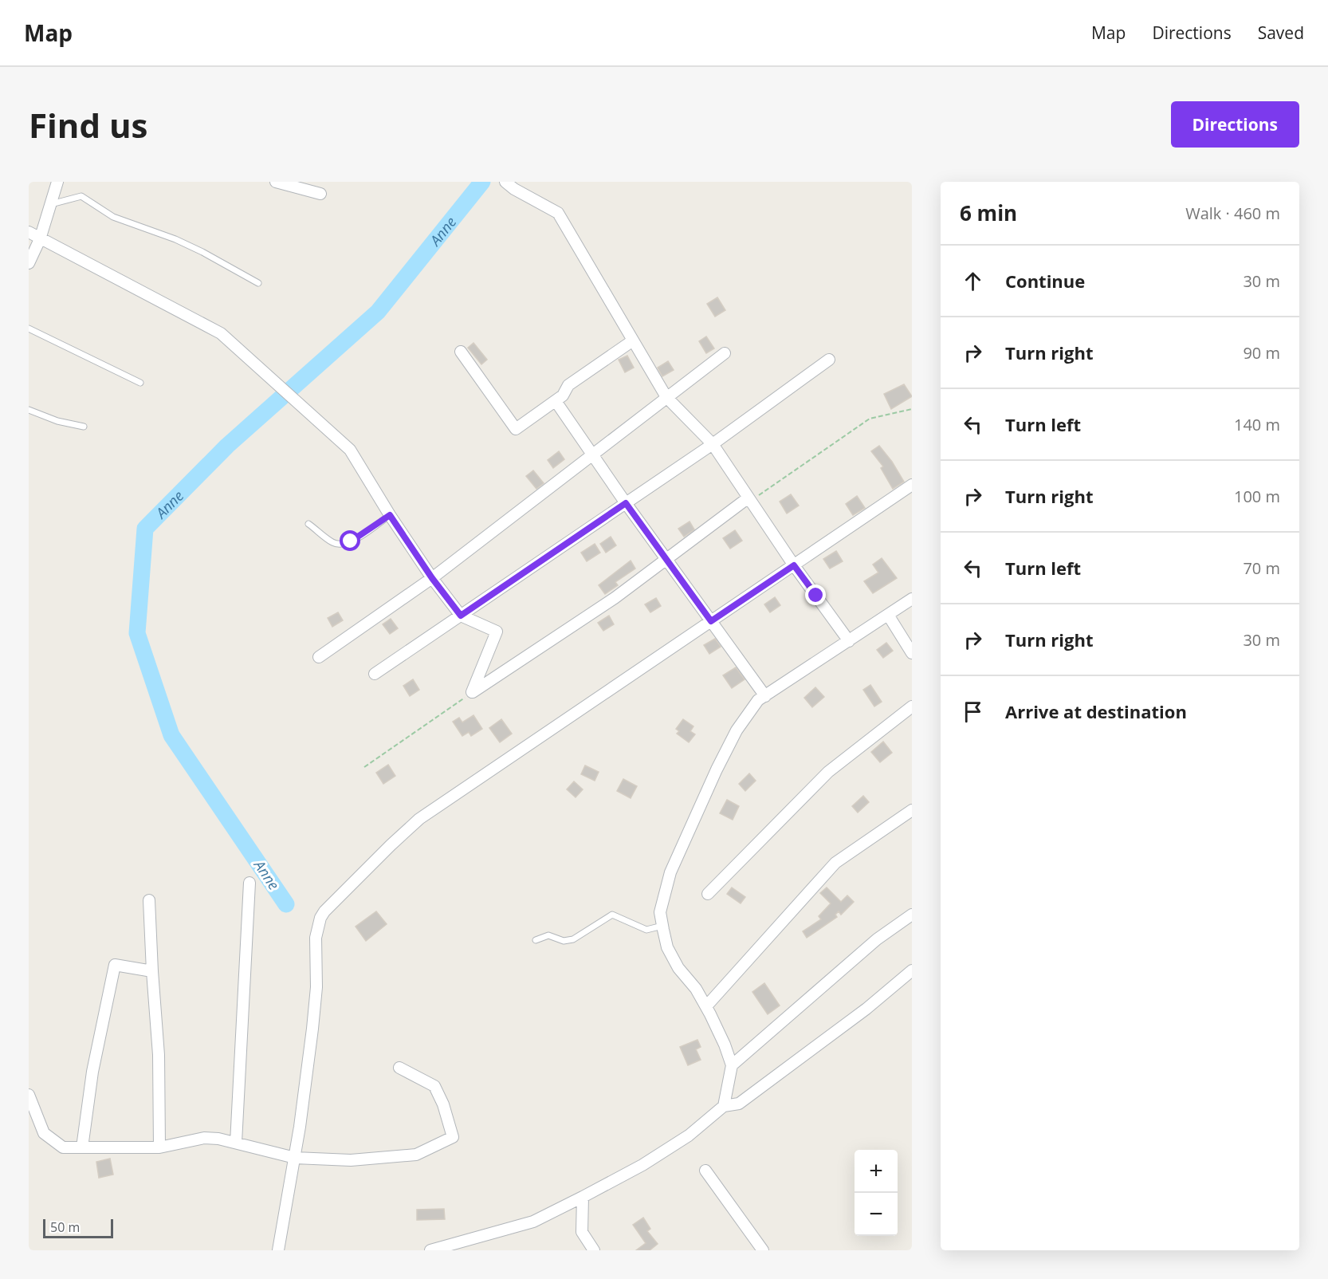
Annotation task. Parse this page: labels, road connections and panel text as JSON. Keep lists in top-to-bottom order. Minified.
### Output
{"water":["Anne"],"scale_bar":"50 m","page":{"header":"Map","nav":["Map","Directions","Saved"],"buttons":"Directions","title":"Find us","heading":["6 min","Walk · 460 m"],"list":[["Continue","30 m"],["Turn right","90 m"],["Turn left","140 m"],["Turn right","100 m"],["Turn left","70 m"],["Turn right","30 m"],"Arrive at destination"],"map_buttons":["+","−"],"scale":"50 m"}}
